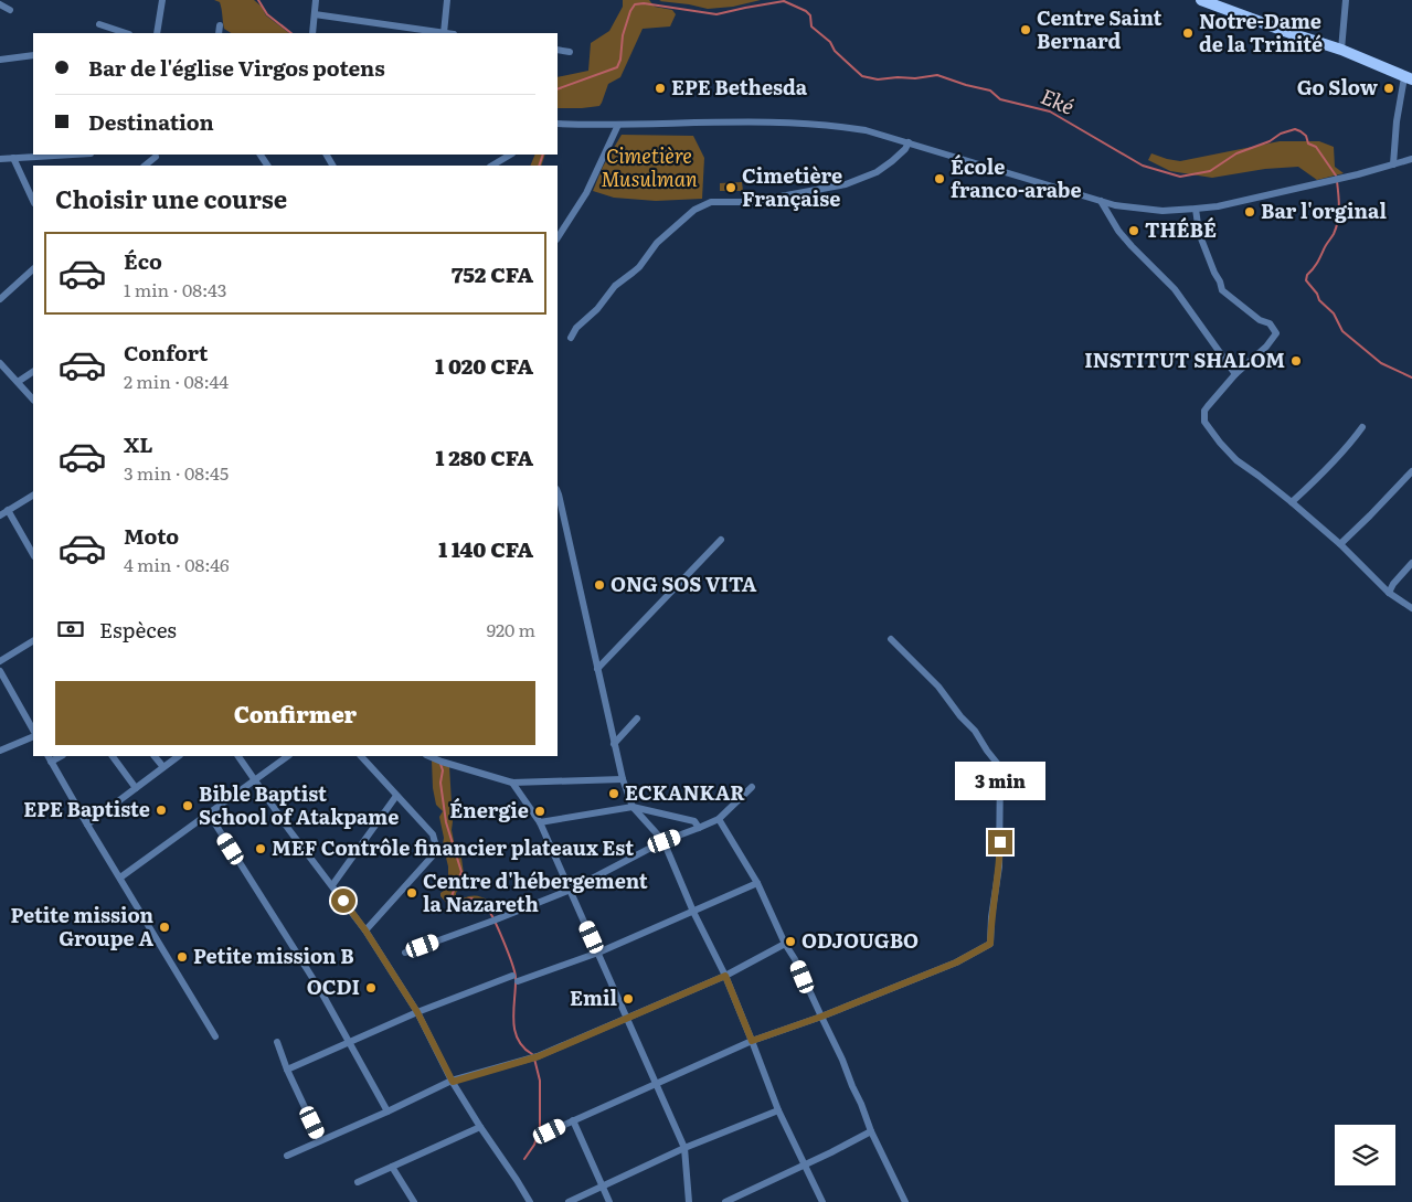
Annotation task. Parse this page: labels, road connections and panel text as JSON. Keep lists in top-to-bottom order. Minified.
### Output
{"water":["Eké"],"parks":["Cimetière Musulman"],"places":["Centre Saint Bernard","Notre-Dame de la Trinité","EPE Bethesda","Go Slow","École franco-arabe","Cimetière Française","Bar l'orginal","THÉBÉ","INSTITUT SHALOM","ONG SOS VITA","ECKANKAR","Bible Baptist School of Atakpame","EPE Baptiste","Énergie","MEF Contrôle financier plateaux Est","Centre d'hébergement la Nazareth","Petite mission Groupe A","ODJOUGBO","Petite mission B","OCDI","Emil"],"page":{"banner":["Bar de l'église Virgos potens","Destination"],"heading":"Choisir une course","list":[{"name":"Éco","note":"1 min · 08:43","value":"752 CFA"},{"name":"Confort","note":"2 min · 08:44","value":"1 020 CFA"},{"name":"XL","note":"3 min · 08:45","value":"1 280 CFA"},{"name":"Moto","note":"4 min · 08:46","value":"1 140 CFA"}],"pay":["Espèces","920 m"],"buttons":"Confirmer","bubble":"3 min"}}
